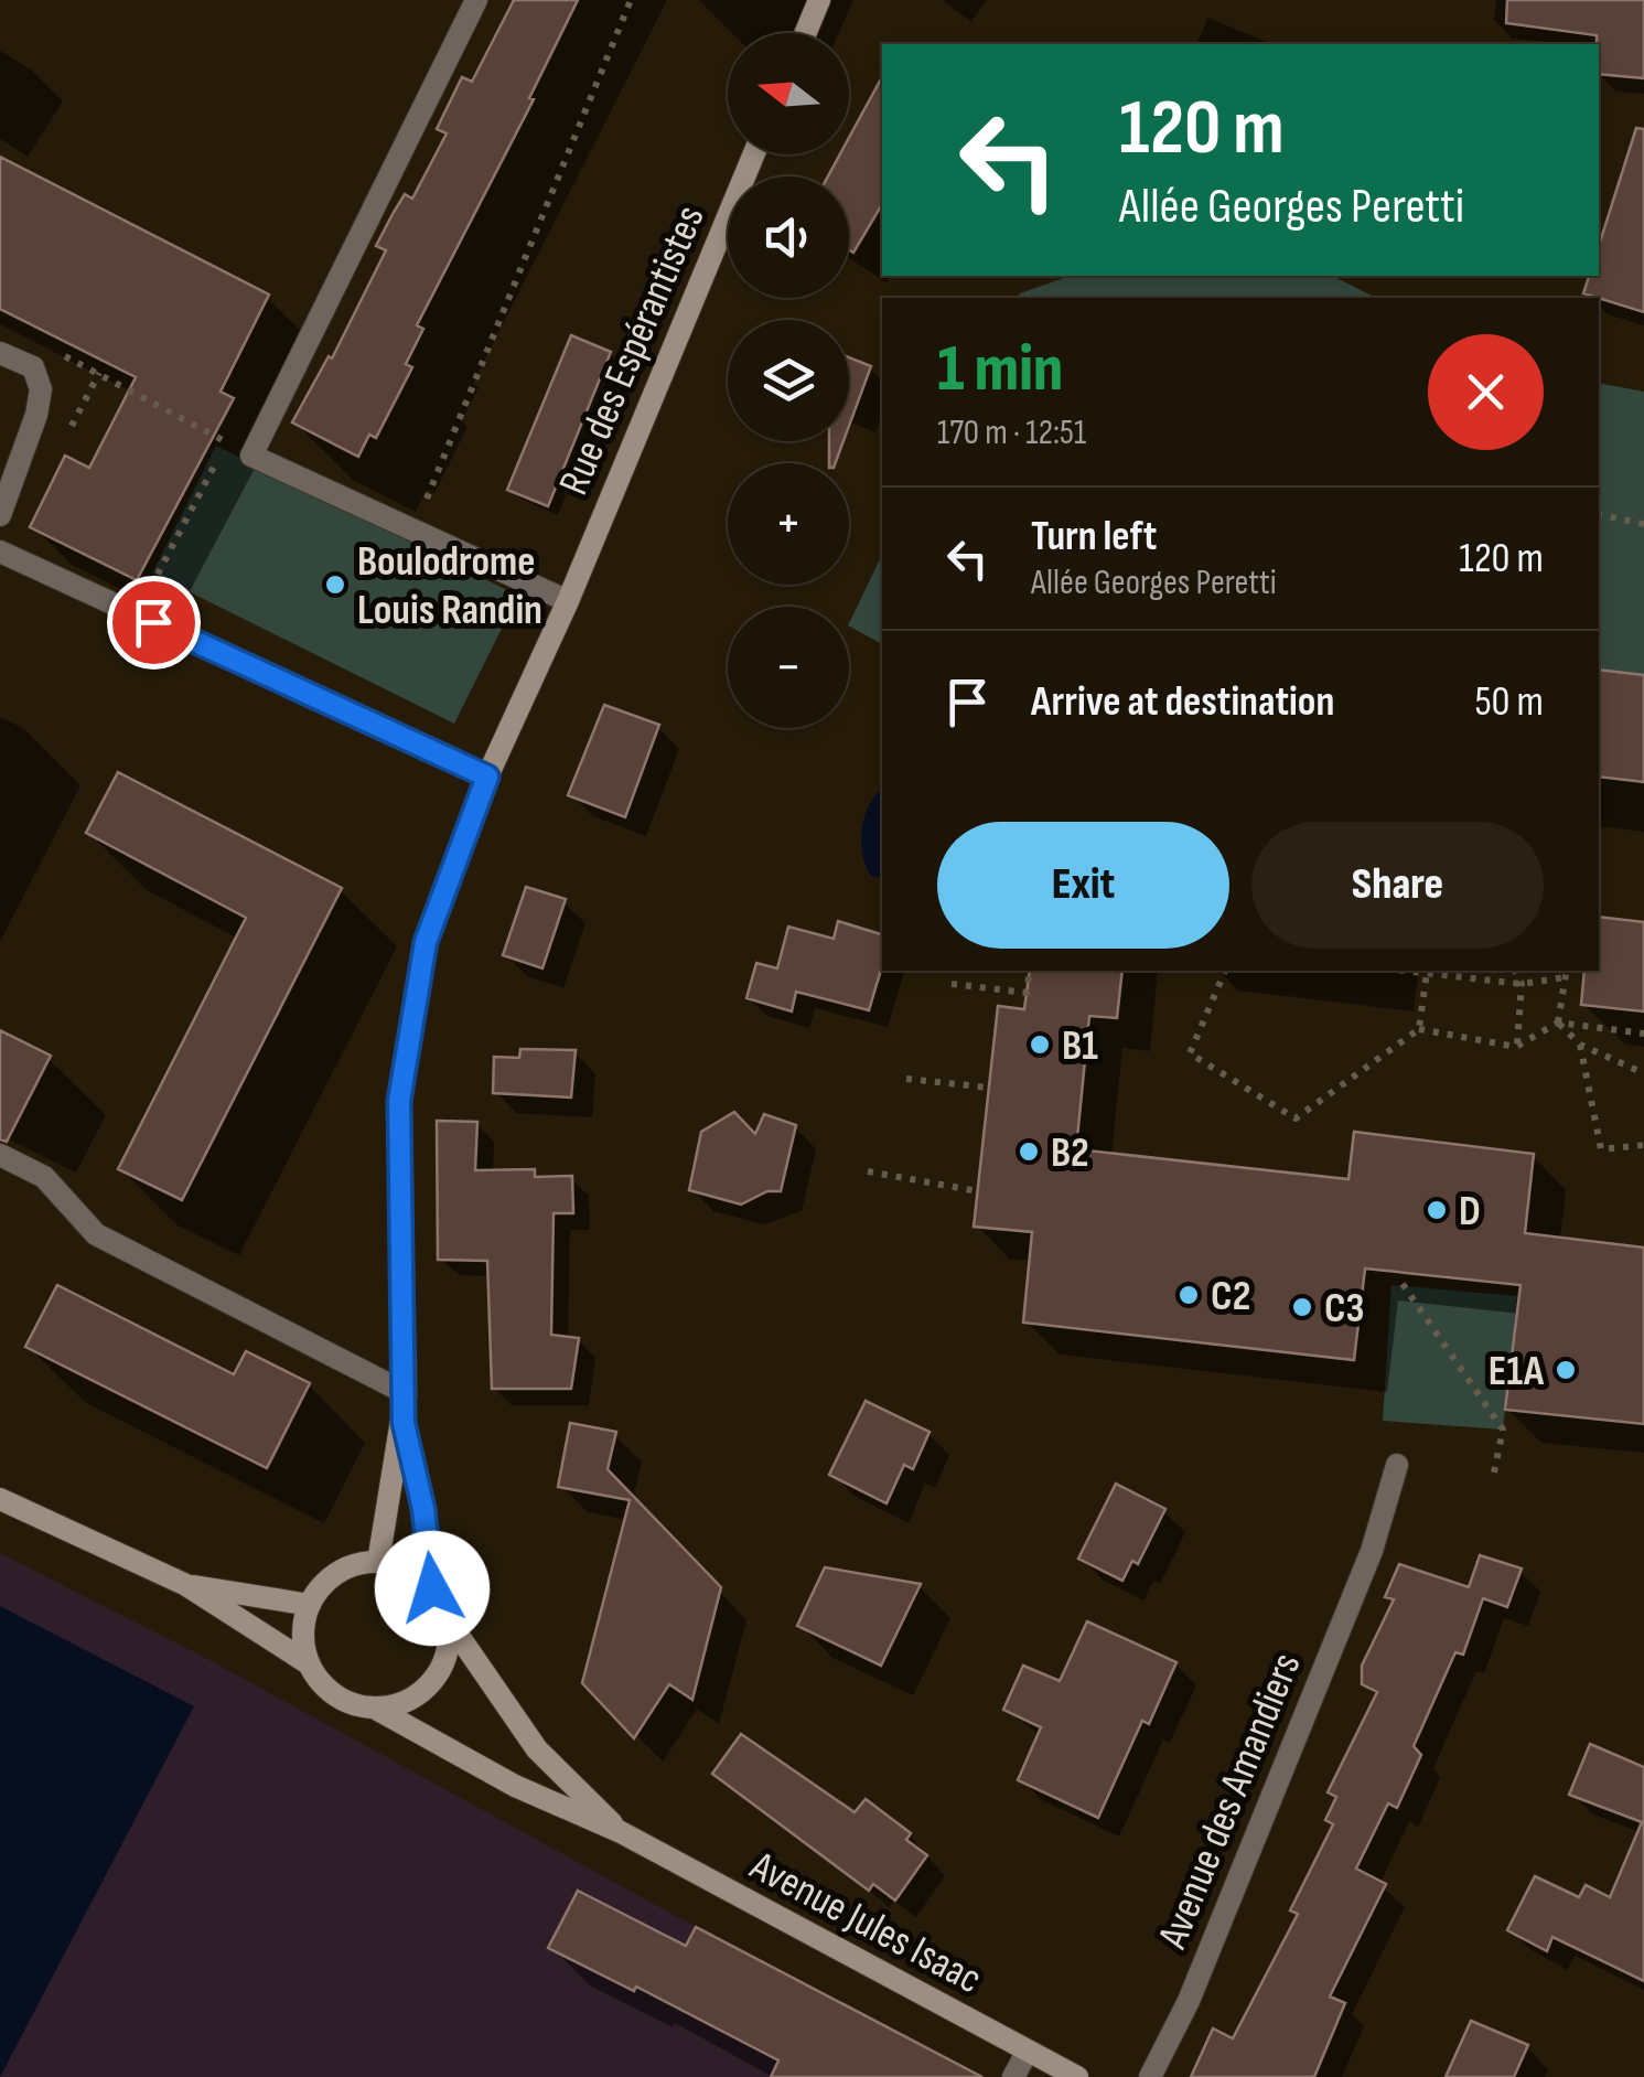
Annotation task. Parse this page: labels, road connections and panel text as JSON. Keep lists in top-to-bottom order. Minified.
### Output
{"streets":{"main road":["Rue des Espérantistes","Avenue Jules Isaac"],"street":["Avenue des Amandiers"]},"crossings":[["Rue des Espérantistes","Avenue Jules Isaac"]],"places":["Boulodrome Louis Randin","B1","B2","D","C2","C3","E1A"],"north":"left","page":{"map_buttons":["+","−"],"turn":["120 m","Allée Georges Peretti"],"heading":["1 min","170 m · 12:51"],"list":[{"name":"Turn left","note":"Allée Georges Peretti","value":"120 m"},{"name":"Arrive at destination","value":"50 m"}],"buttons":["Exit","Share"]}}
